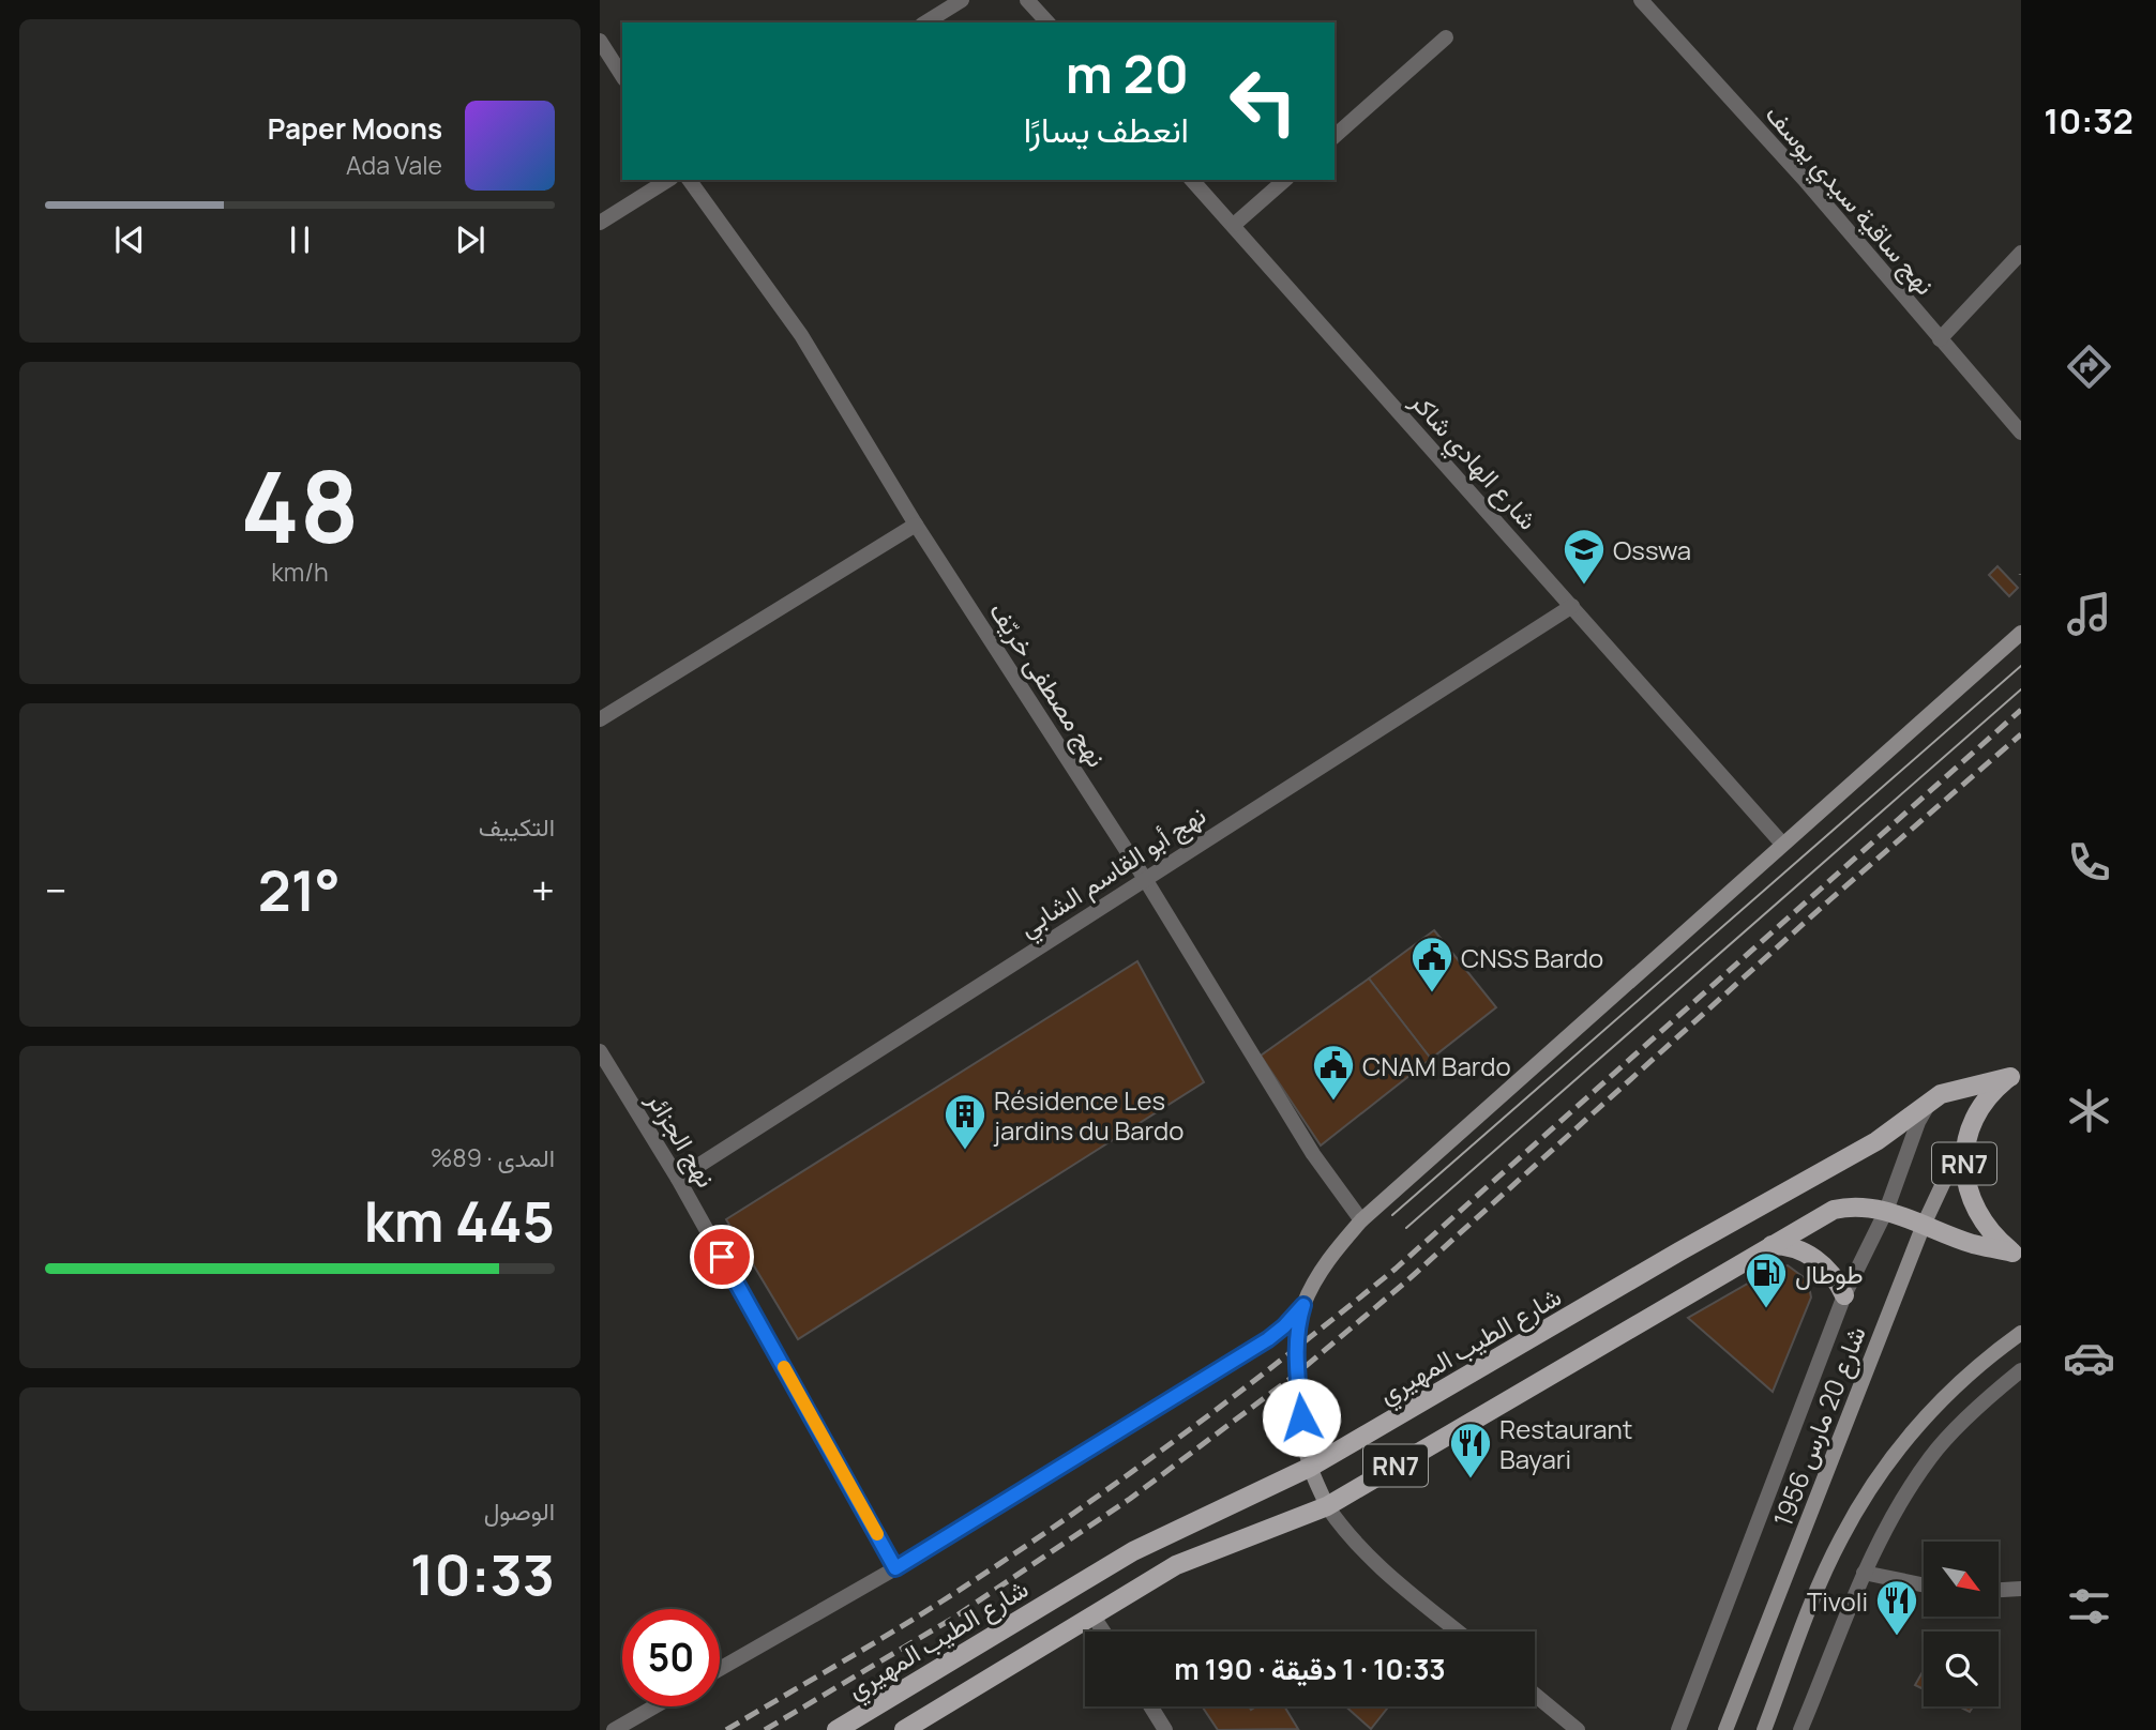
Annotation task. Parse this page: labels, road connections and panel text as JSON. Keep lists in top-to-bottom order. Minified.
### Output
{"streets":{"main road":["RN7","شارع الطيب المهيري","شارع 20 مارس 1956"],"street":["نهج ساقية سيدي يوسف","شارع الهادي شاكر","نهج مصطفى خريّف","نهج أبو القاسم الشابي","نهج الجزائر"]},"crossings":[["شارع الهادي شاكر","نهج أبو القاسم الشابي"],["نهج مصطفى خريّف","نهج أبو القاسم الشابي"],["نهج أبو القاسم الشابي","نهج الجزائر"],["RN7","شارع الطيب المهيري"],["RN7","شارع 20 مارس 1956"],["شارع الطيب المهيري","شارع 20 مارس 1956"]],"places":{"school or university":["Osswa"],"public building":["CNSS Bardo","CNAM Bardo"],"building":["Résidence Les jardins du Bardo"],"fuel station":["طوطال"],"restaurant":["Restaurant Bayari","Tivoli"]},"north":"bottom right","page":{"tabs":"10:32","turn":["20 m","انعطف يسارًا"],"song":["Paper Moons","Ada Vale"],"tile":[["48","km/h"],"التكييف",["المدى · 89%","445 km"],["الوصول","10:33"]],"heat":["−","21°","+"],"limit":"50","trip":"10:33 · 1 دقيقة · 190 m"}}
